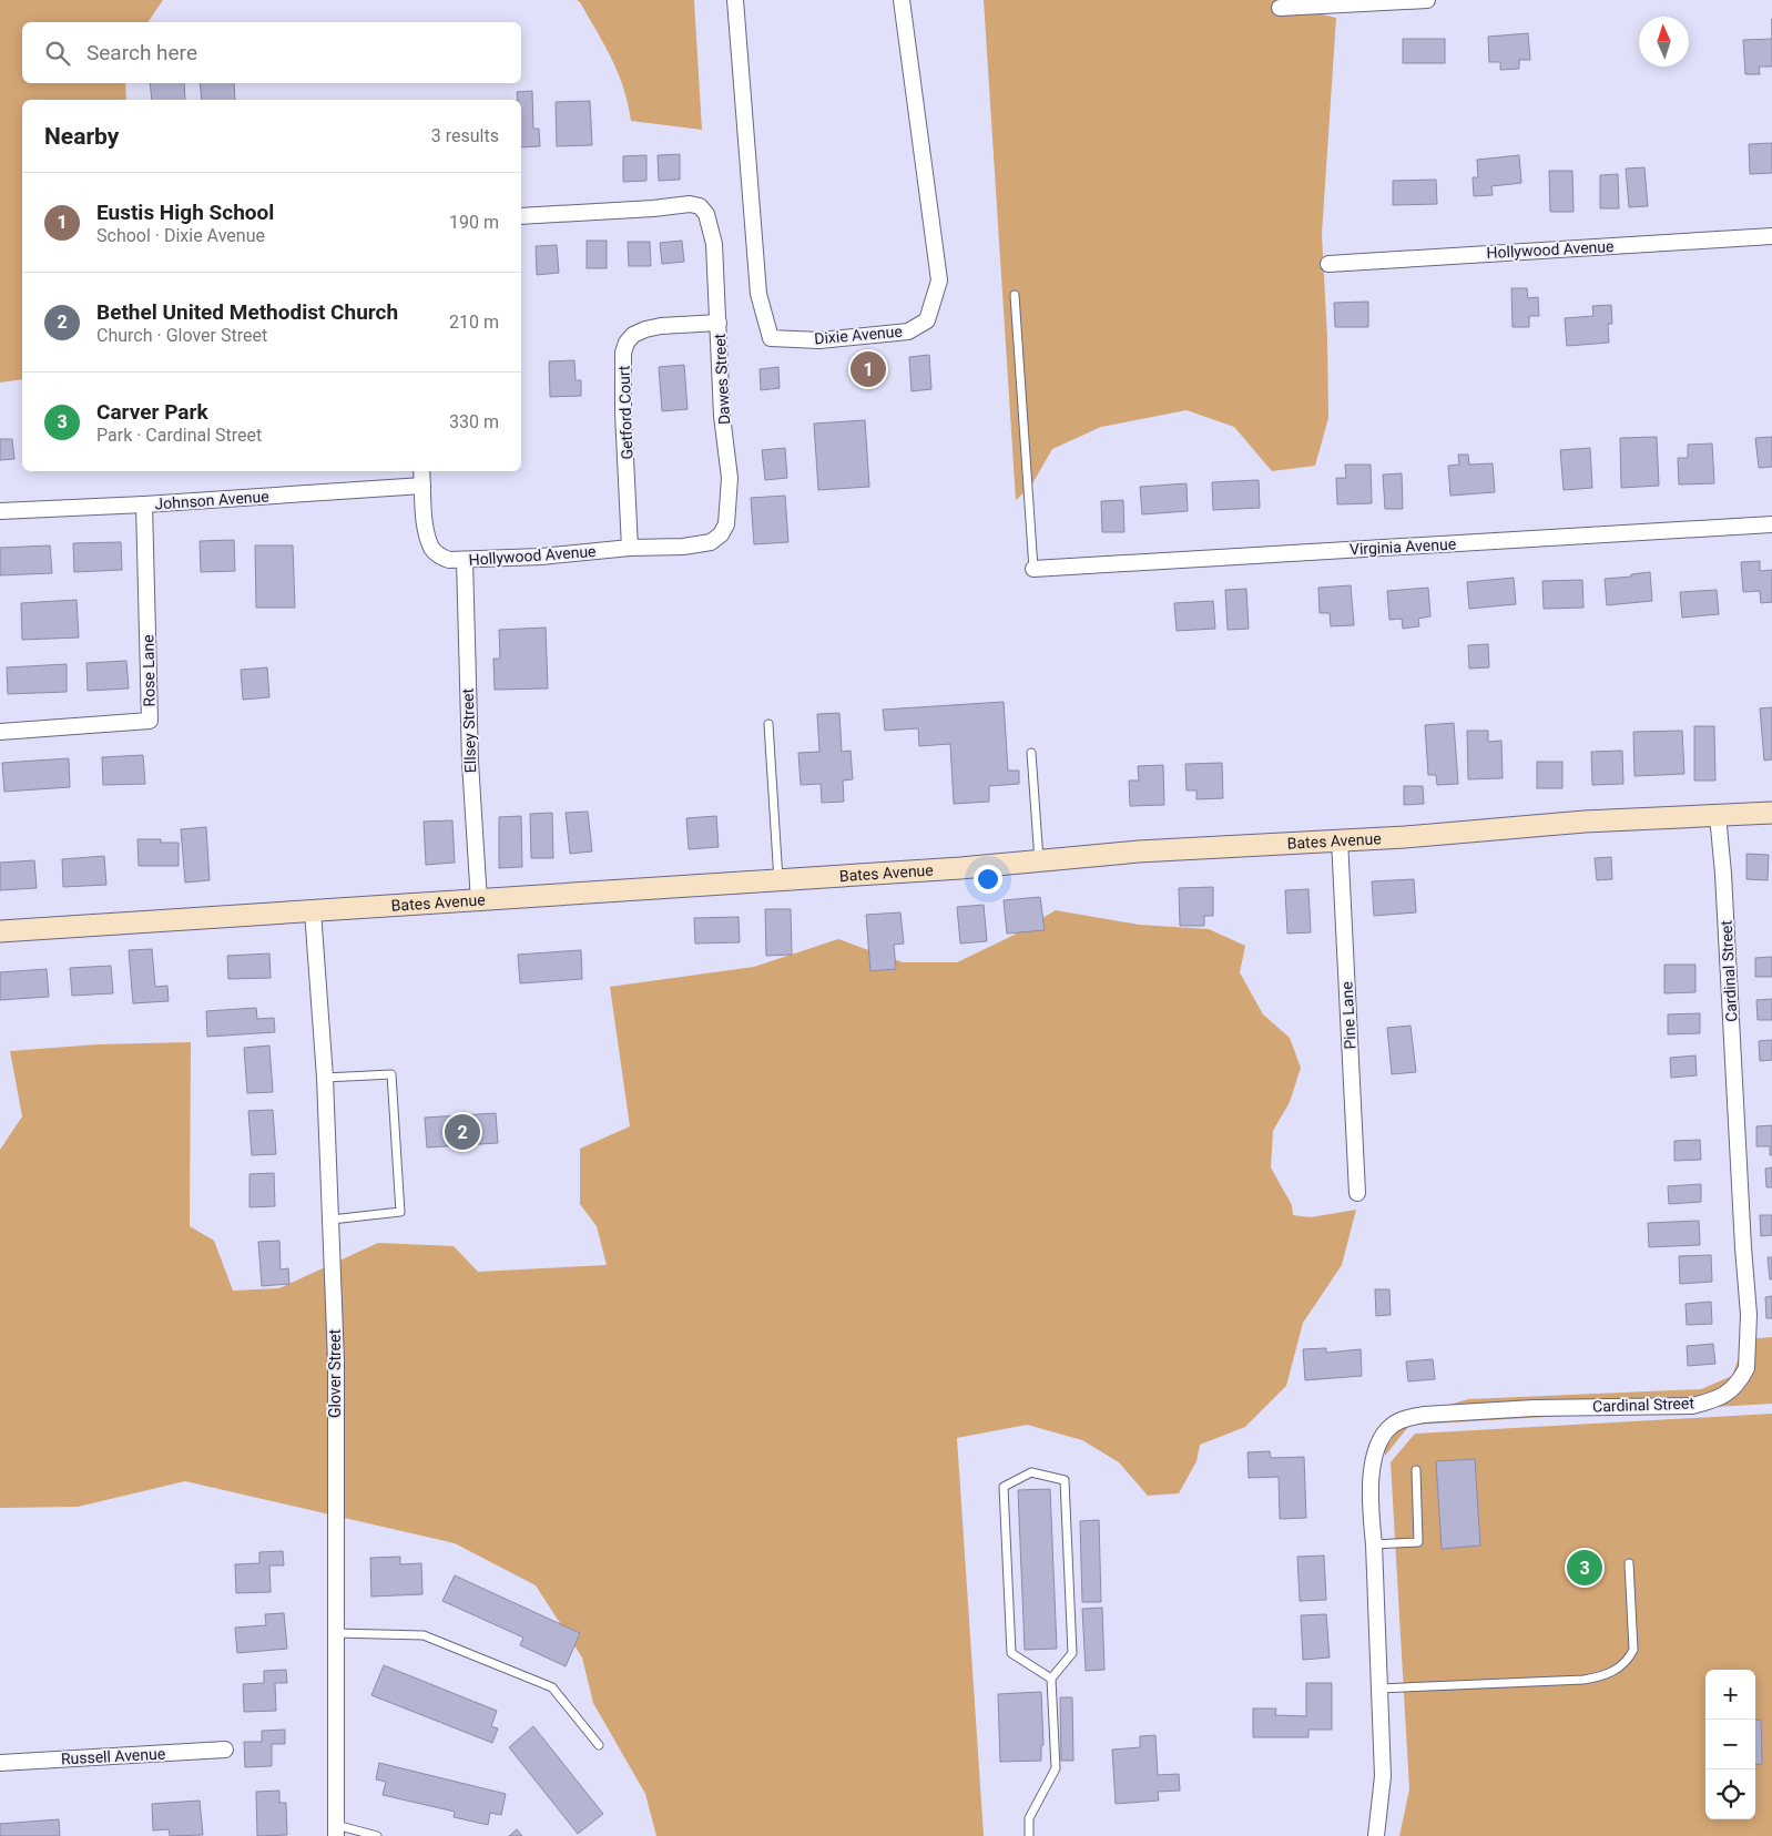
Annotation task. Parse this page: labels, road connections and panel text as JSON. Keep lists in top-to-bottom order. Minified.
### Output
{"streets":{"street":["Hollywood Avenue","Dixie Avenue","Dawes Street","Getford Court","Johnson Avenue","Virginia Avenue","Rose Lane","Ellsey Street","Bates Avenue","Cardinal Street","Pine Lane","Glover Street","Russell Avenue"]},"crossings":[["Hollywood Avenue","Dawes Street"],["Hollywood Avenue","Getford Court"],["Hollywood Avenue","Johnson Avenue"],["Hollywood Avenue","Ellsey Street"],["Dawes Street","Getford Court"],["Johnson Avenue","Rose Lane"],["Ellsey Street","Bates Avenue"],["Bates Avenue","Cardinal Street"],["Bates Avenue","Pine Lane"],["Bates Avenue","Glover Street"]],"north":"top","page":{"search":"Search here","heading":["Nearby","3 results"],"list":[{"mark":"1","name":"Eustis High School","note":"School · Dixie Avenue","value":"190 m"},{"mark":"2","name":"Bethel United Methodist Church","note":"Church · Glover Street","value":"210 m"},{"mark":"3","name":"Carver Park","note":"Park · Cardinal Street","value":"330 m"}],"pins":["1","2","3"],"map_buttons":["+","−"]}}
